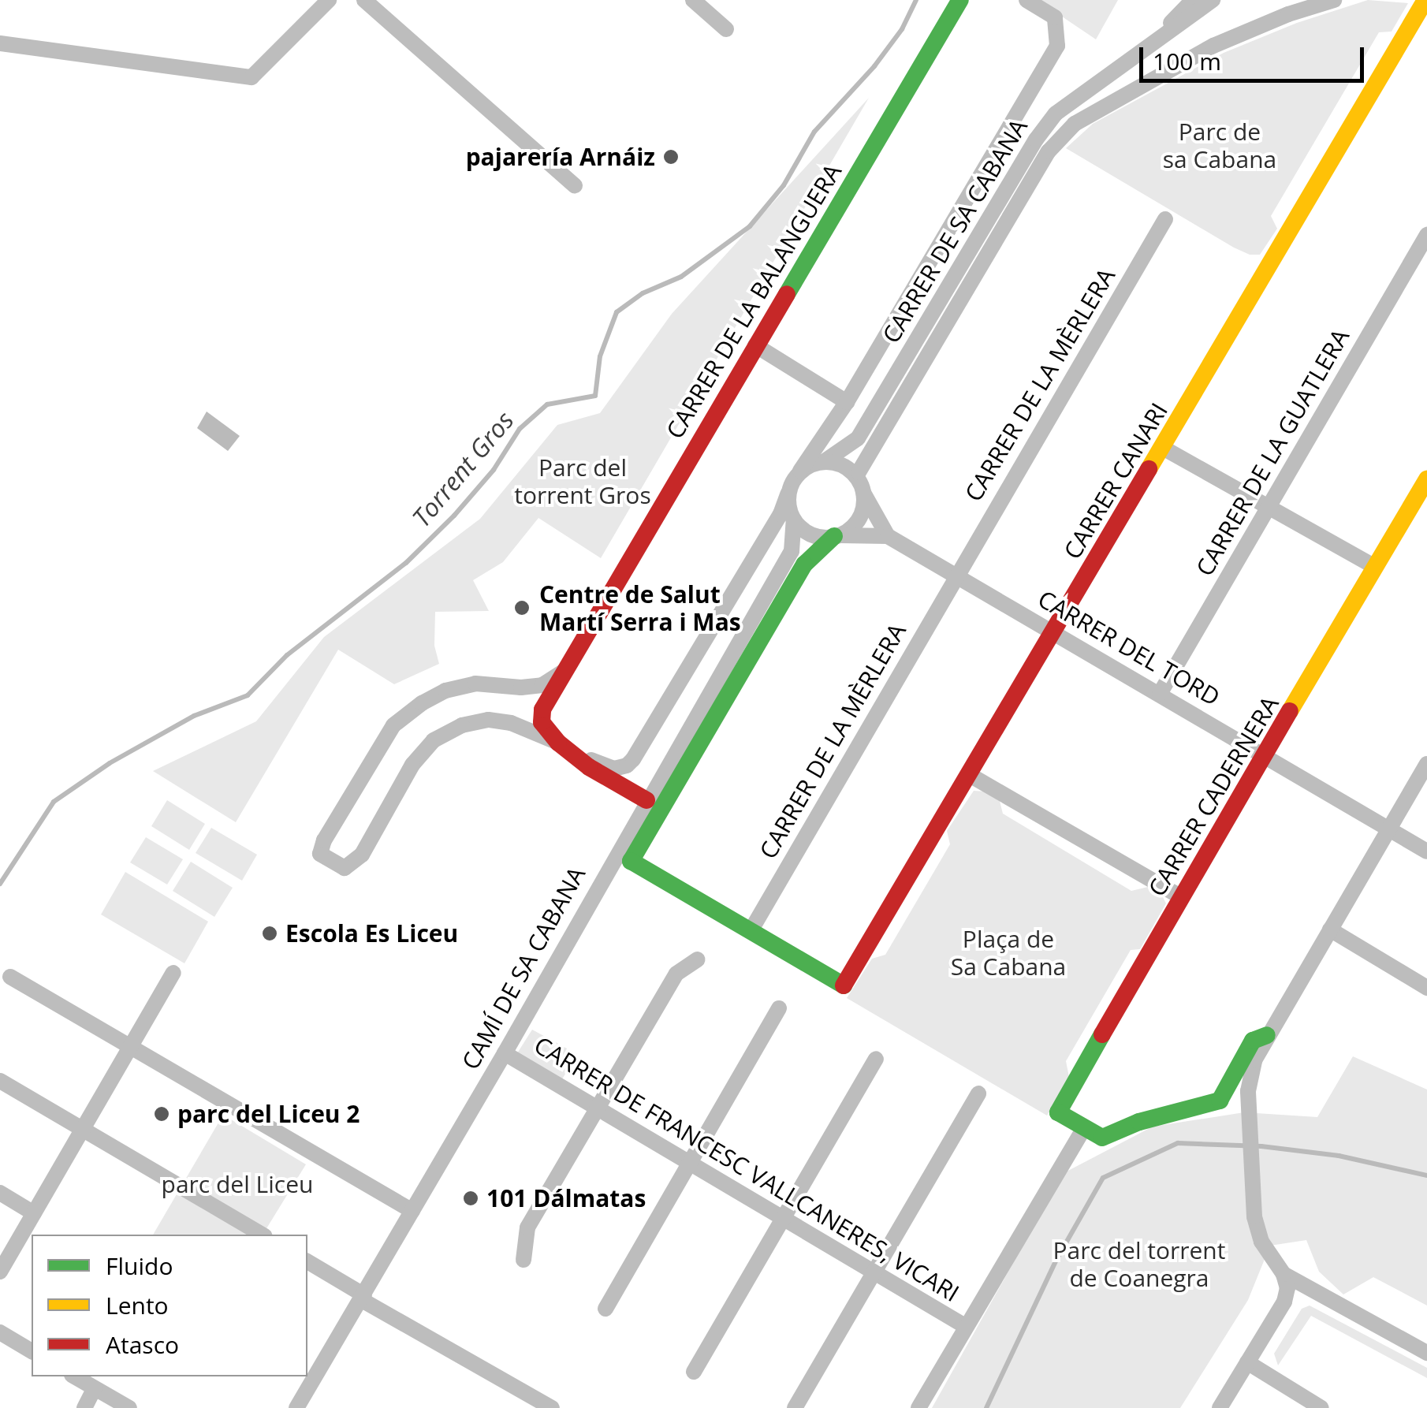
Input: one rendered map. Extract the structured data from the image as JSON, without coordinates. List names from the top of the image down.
{
  "streets": {
    "street": [
      "CARRER DE SA CABANA",
      "CARRER DE LA BALANGUERA",
      "CARRER DE LA MÈRLERA",
      "CARRER DE LA GUATLERA",
      "CARRER CANARI",
      "CARRER DEL TORD",
      "CARRER CADERNERA",
      "CAMÍ DE SA CABANA",
      "CARRER DE FRANCESC VALLCANERES, VICARI"
    ]
  },
  "crossings": [
    ["CARRER DE SA CABANA", "CARRER DEL TORD"],
    ["CARRER DE LA MÈRLERA", "CARRER CANARI"],
    ["CARRER DE LA MÈRLERA", "CARRER DEL TORD"],
    ["CARRER DE LA GUATLERA", "CARRER DEL TORD"],
    ["CARRER CANARI", "CARRER DEL TORD"],
    ["CARRER DEL TORD", "CARRER CADERNERA"],
    ["CAMÍ DE SA CABANA", "CARRER DE FRANCESC VALLCANERES, VICARI"]
  ],
  "water": ["Torrent Gros"],
  "parks": [
    "Parc de sa Cabana",
    "Parc del torrent Gros",
    "Plaça de Sa Cabana",
    "parc del Liceu",
    "Parc del torrent de Coanegra"
  ],
  "places": [
    "pajarería Arnáiz",
    "Centre de Salut Martí Serra i Mas",
    "Escola Es Liceu",
    "parc del Liceu 2",
    "101 Dálmatas"
  ],
  "legend": ["Fluido", "Lento", "Atasco"],
  "scale_bar": "100 m"
}
